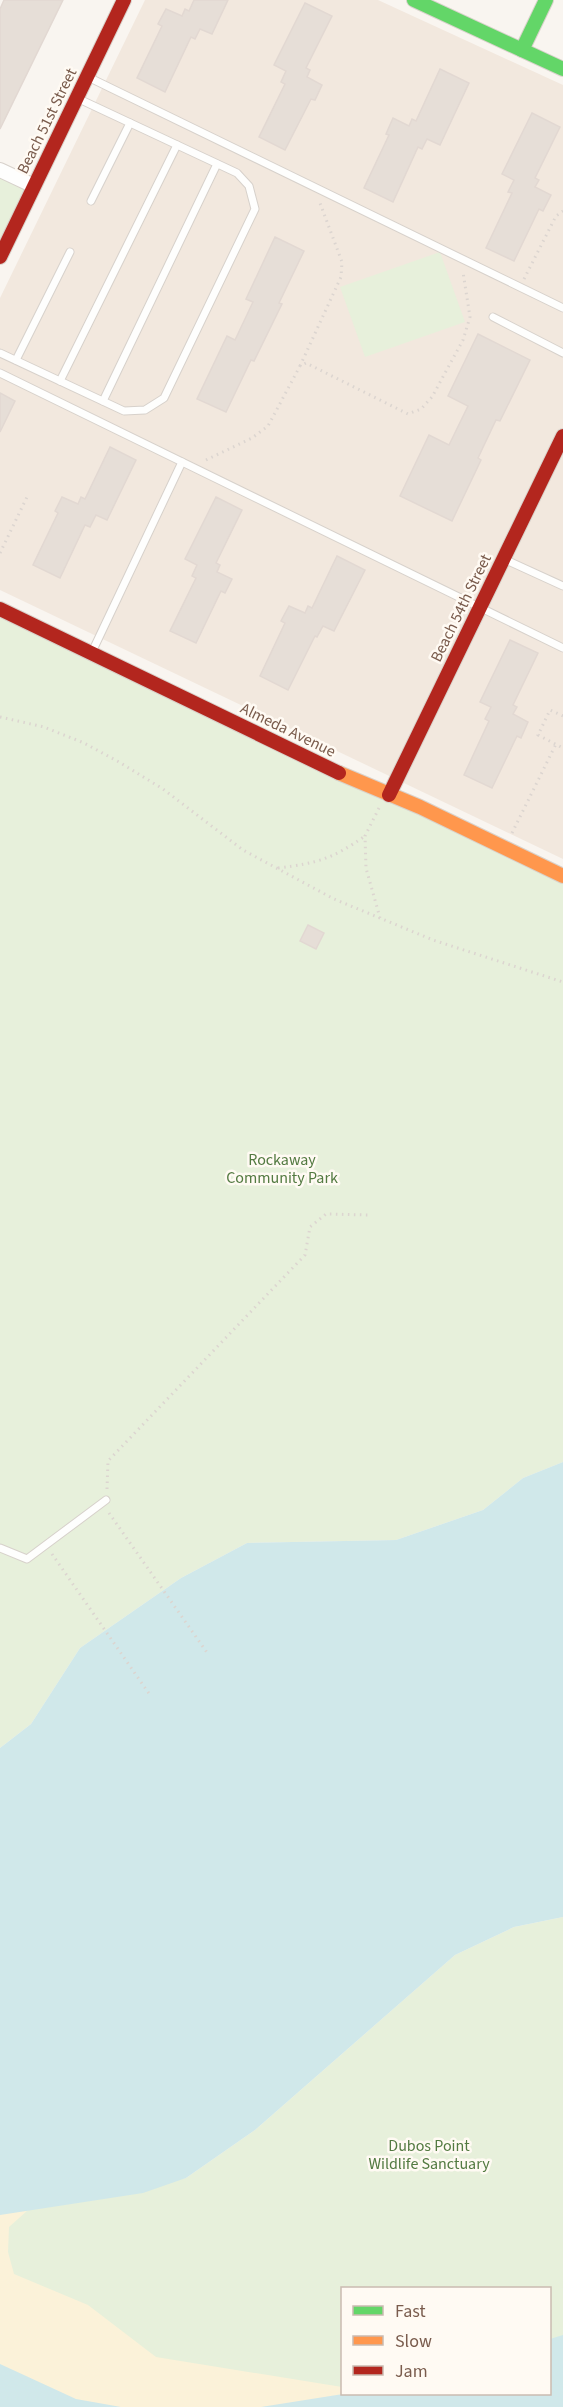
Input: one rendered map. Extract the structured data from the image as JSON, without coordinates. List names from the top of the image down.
{
  "streets": {
    "street": ["Beach 51st Street", "Beach 54th Street", "Almeda Avenue"]
  },
  "crossings": [
    ["Beach 54th Street", "Almeda Avenue"]
  ],
  "parks": ["Rockaway Community Park", "Dubos Point Wildlife Sanctuary"],
  "legend": ["Fast", "Slow", "Jam"]
}
